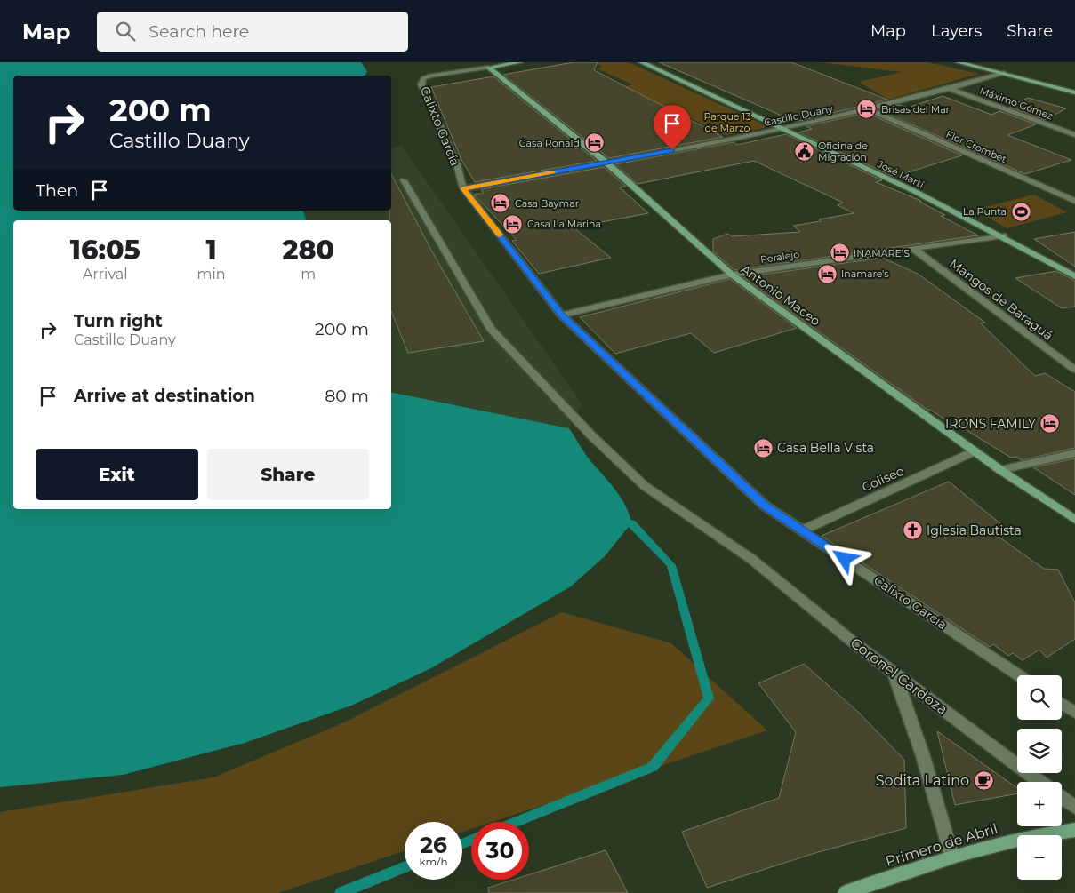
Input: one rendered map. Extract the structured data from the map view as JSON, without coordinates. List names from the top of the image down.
{
  "streets": {
    "main road": ["José Martí", "Antonio Maceo", "Primero de Abril"],
    "street": [
      "Máximo Gómez",
      "Castillo Duany",
      "Calixto García",
      "Flor Crombet",
      "Peralejo",
      "Mangos de Baraguá",
      "Coliseo",
      "Coronel Cardoza"
    ]
  },
  "crossings": [
    ["Máximo Gómez", "Castillo Duany"],
    ["Castillo Duany", "Calixto García"],
    ["Castillo Duany", "Flor Crombet"],
    ["Castillo Duany", "José Martí"],
    ["Castillo Duany", "Antonio Maceo"],
    ["Calixto García", "Peralejo"],
    ["Calixto García", "Antonio Maceo"],
    ["Calixto García", "Coliseo"],
    ["José Martí", "Peralejo"],
    ["Peralejo", "Antonio Maceo"],
    ["Peralejo", "Mangos de Baraguá"],
    ["Antonio Maceo", "Coliseo"]
  ],
  "parks": ["Parque 13 de Marzo"],
  "places": {
    "hotel": [
      "Brisas del Mar",
      "Casa Ronald",
      "Casa Baymar",
      "Casa La Marina",
      "INAMARE’S",
      "Inamare's",
      "IRONS FAMILY",
      "Casa Bella Vista"
    ],
    "public building": ["Oficina de Migración"],
    "sports": ["La Punta"],
    "church": ["Iglesia Bautista"],
    "cafe": ["Sodita Latino"]
  },
  "page": {
    "header": "Map",
    "search": "Search here",
    "nav": ["Map", "Layers", "Share"],
    "turn": ["200 m", "Castillo Duany"],
    "then": "Then",
    "eta": [
      "16:05",
      "Arrival",
      "1",
      "min",
      "280",
      "m"
    ],
    "list": [
      {
        "name": "Turn right",
        "note": "Castillo Duany",
        "value": "200 m"
      },
      {
        "name": "Arrive at destination",
        "value": "80 m"
      }
    ],
    "buttons": ["Exit", "Share"],
    "map_buttons": ["+", "−"],
    "speed": "26 km/h",
    "limit": "30"
  }
}
